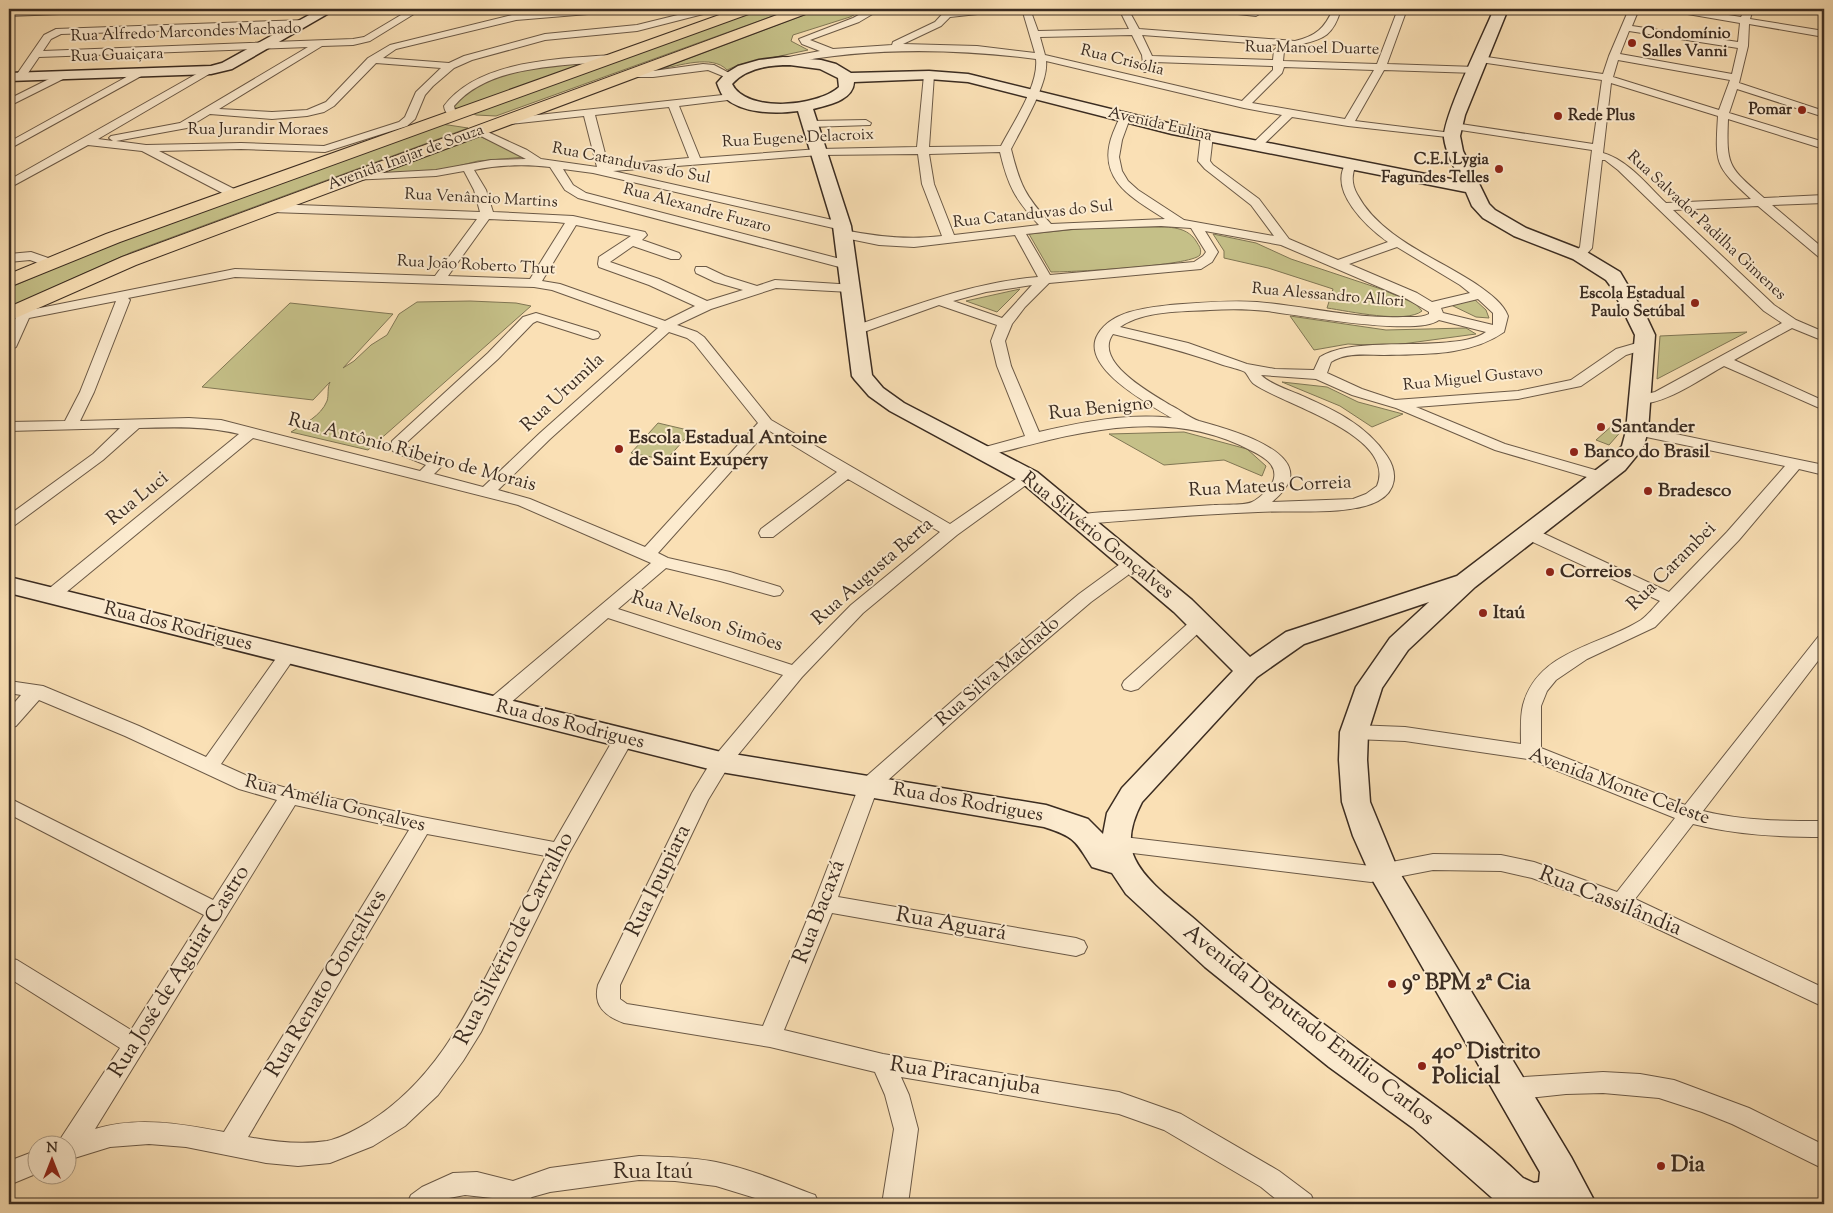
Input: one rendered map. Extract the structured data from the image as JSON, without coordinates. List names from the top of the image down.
{
  "streets": {
    "main road": ["Avenida Inajar de Souza"],
    "street": [
      "Rua Alfredo Marcondes Machado",
      "Rua Manoel Duarte",
      "Rua Guaiçara",
      "Rua Crisólia",
      "Avenida Eulina",
      "Rua Jurandir Moraes",
      "Rua Eugene Delacroix",
      "Rua Catanduvas do Sul",
      "Rua Venâncio Martins",
      "Rua Alexandre Fuzaro",
      "Rua Salvador Padilha Gimenes",
      "Rua João Roberto Thut",
      "Rua Alessandro Allori",
      "Rua Miguel Gustavo",
      "Rua Urumila",
      "Rua Benigno",
      "Rua Antônio Ribeiro de Morais",
      "Rua Mateus Correia",
      "Rua Luci",
      "Rua Silvério Gonçalves",
      "Rua Carambei",
      "Rua Augusta Berta",
      "Rua Nelson Simões",
      "Rua dos Rodrigues",
      "Rua Silva Machado",
      "Avenida Monte Celeste",
      "Rua Amélia Gonçalves",
      "Rua Ipupiara",
      "Rua Cassilândia",
      "Rua Bacaxá",
      "Rua Aguará",
      "Rua Silvério de Carvalho",
      "Rua José de Aguiar Castro",
      "Rua Renato Gonçalves",
      "Avenida Deputado Emílio Carlos",
      "Rua Piracanjuba",
      "Rua Itaú"
    ]
  },
  "crossings": [
    ["Rua Alfredo Marcondes Machado", "Rua Guaiçara"],
    ["Rua Crisólia", "Rua Salvador Padilha Gimenes"],
    ["Rua Eugene Delacroix", "Rua Catanduvas do Sul"],
    ["Rua Eugene Delacroix", "Rua Silvério Gonçalves"],
    ["Avenida Inajar de Souza", "Rua Catanduvas do Sul"],
    ["Avenida Inajar de Souza", "Rua Venâncio Martins"],
    ["Avenida Inajar de Souza", "Rua João Roberto Thut"],
    ["Rua Catanduvas do Sul", "Rua Alexandre Fuzaro"],
    ["Rua Catanduvas do Sul", "Rua Alessandro Allori"],
    ["Rua Catanduvas do Sul", "Rua Silvério Gonçalves"],
    ["Rua Alexandre Fuzaro", "Rua Silvério Gonçalves"],
    ["Rua João Roberto Thut", "Rua Urumila"],
    ["Rua João Roberto Thut", "Rua Augusta Berta"],
    ["Rua Urumila", "Rua Antônio Ribeiro de Morais"],
    ["Rua Urumila", "Rua Silvério Gonçalves"],
    ["Rua Benigno", "Rua Mateus Correia"],
    ["Rua Benigno", "Rua Silvério Gonçalves"],
    ["Rua Antônio Ribeiro de Morais", "Rua Luci"],
    ["Rua Mateus Correia", "Rua Silvério Gonçalves"],
    ["Rua Luci", "Rua dos Rodrigues"],
    ["Rua Silvério Gonçalves", "Rua Augusta Berta"],
    ["Rua Silvério Gonçalves", "Rua Silva Machado"],
    ["Rua Carambei", "Avenida Monte Celeste"],
    ["Rua Augusta Berta", "Rua Nelson Simões"],
    ["Rua Augusta Berta", "Rua dos Rodrigues"],
    ["Rua Augusta Berta", "Rua Ipupiara"],
    ["Rua dos Rodrigues", "Rua Silva Machado"],
    ["Rua dos Rodrigues", "Rua Ipupiara"],
    ["Rua dos Rodrigues", "Rua Cassilândia"],
    ["Rua dos Rodrigues", "Rua Bacaxá"],
    ["Rua dos Rodrigues", "Rua Silvério de Carvalho"],
    ["Rua dos Rodrigues", "Avenida Deputado Emílio Carlos"],
    ["Rua Silva Machado", "Rua Bacaxá"],
    ["Rua Amélia Gonçalves", "Rua Silvério de Carvalho"],
    ["Rua Amélia Gonçalves", "Rua José de Aguiar Castro"],
    ["Rua Amélia Gonçalves", "Rua Renato Gonçalves"],
    ["Rua Ipupiara", "Rua Piracanjuba"],
    ["Rua Cassilândia", "Avenida Deputado Emílio Carlos"],
    ["Rua Bacaxá", "Rua Aguará"],
    ["Rua Bacaxá", "Rua Piracanjuba"],
    ["Rua Silvério de Carvalho", "Rua Renato Gonçalves"]
  ],
  "places": [
    "Condomínio Salles Vanni",
    "Pomar",
    "Rede Plus",
    "C.E.I Lygia Fagundes Telles",
    "Escola Estadual Paulo Setúbal",
    "Santander",
    "Escola Estadual Antoine de Saint Exupery",
    "Banco do Brasil",
    "Bradesco",
    "Correios",
    "Itaú",
    "9º BPM 2ª Cia",
    "40º Distrito Policial",
    "Dia"
  ],
  "north": "top"
}
